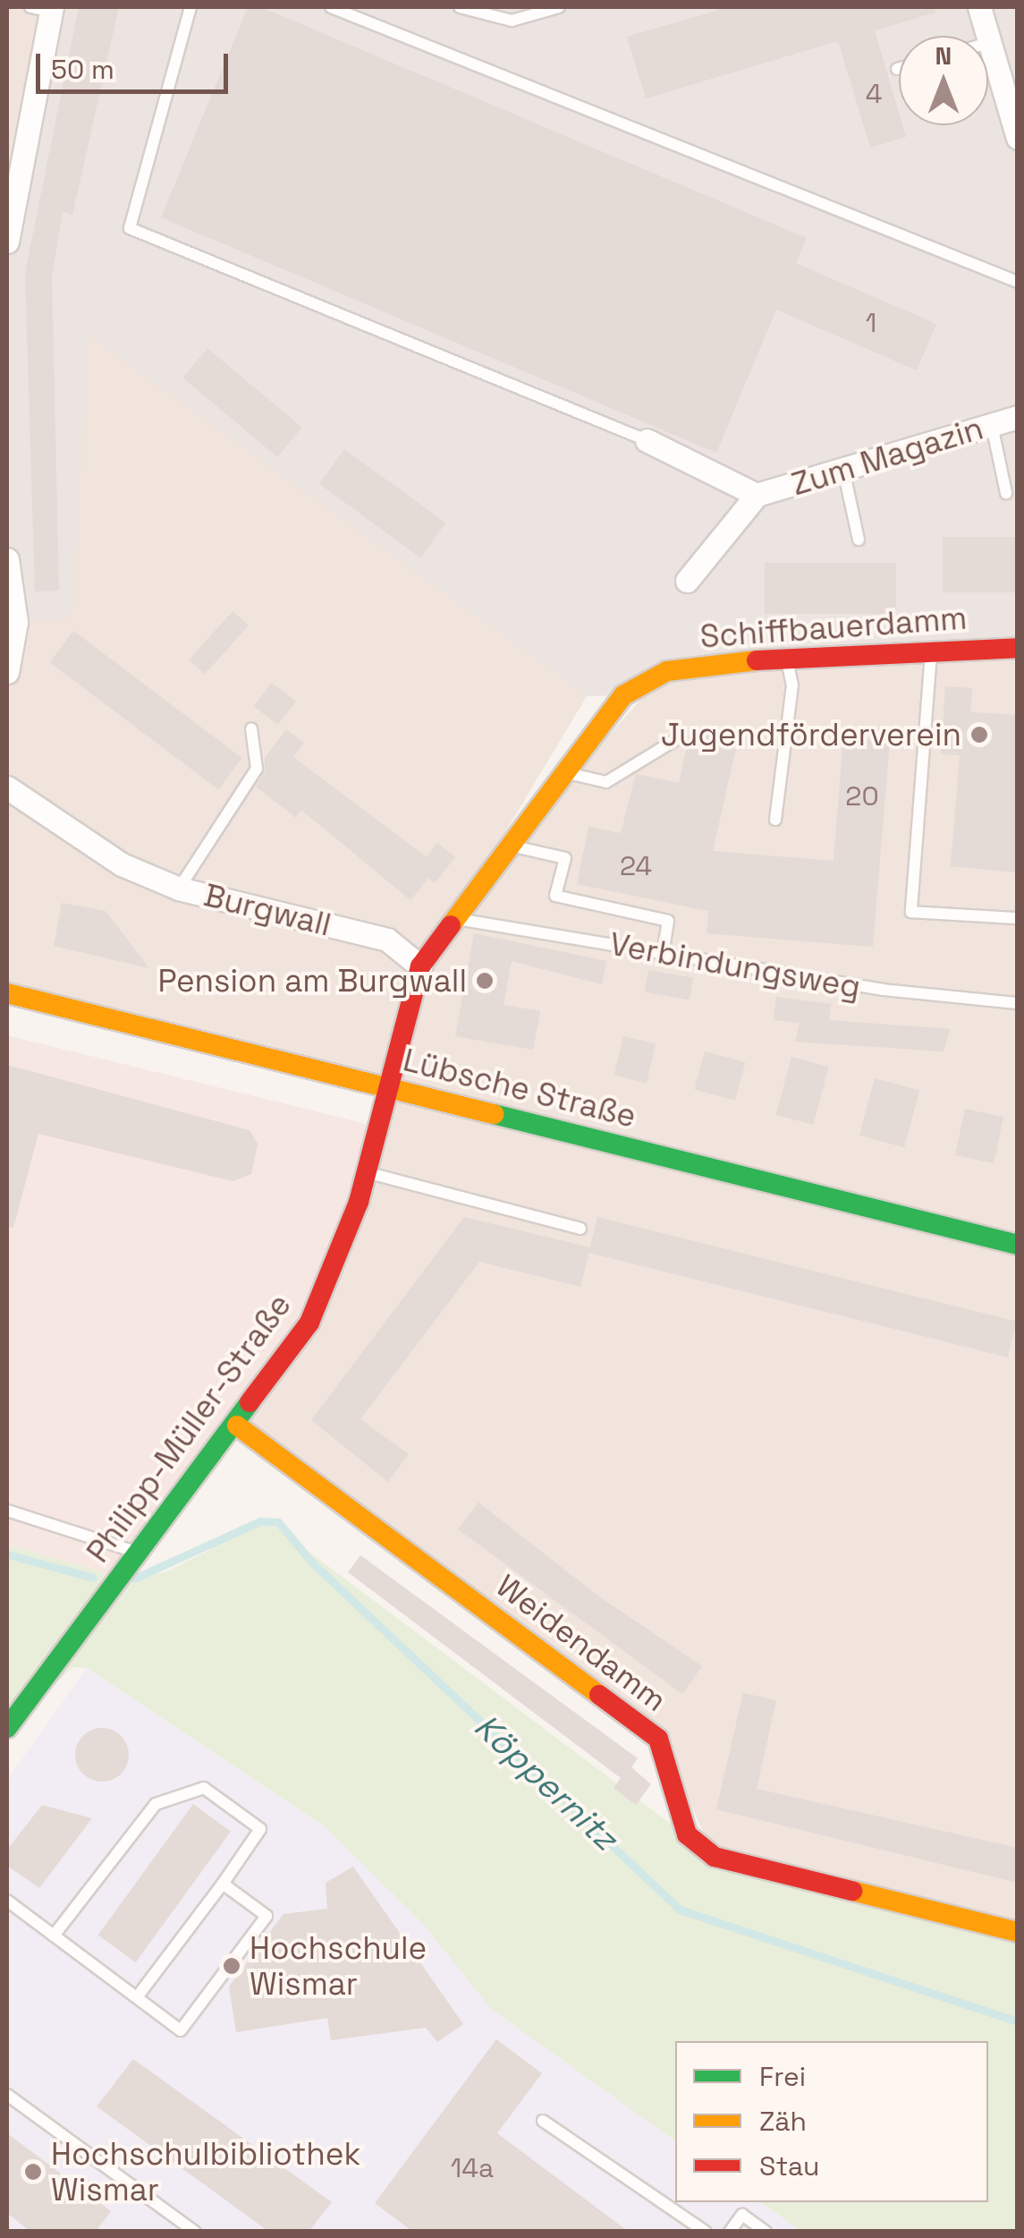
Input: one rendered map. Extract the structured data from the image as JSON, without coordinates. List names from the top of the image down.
{
  "streets": {
    "street": [
      "Zum Magazin",
      "Schiffbauerdamm",
      "Burgwall",
      "Lübsche Straße",
      "Philipp-Müller-Straße",
      "Weidendamm"
    ],
    "lane": ["Verbindungsweg"]
  },
  "crossings": [
    ["Schiffbauerdamm", "Burgwall"],
    ["Schiffbauerdamm", "Verbindungsweg"],
    ["Lübsche Straße", "Philipp-Müller-Straße"],
    ["Philipp-Müller-Straße", "Weidendamm"]
  ],
  "water": ["Köppernitz"],
  "places": [
    "Jugendförderverein",
    "Pension am Burgwall",
    "Hochschule Wismar",
    "Hochschulbibliothek Wismar"
  ],
  "house_numbers": [
    "4",
    "1",
    "20",
    "24",
    "14a"
  ],
  "legend": ["Frei", "Zäh", "Stau"],
  "scale_bar": "50 m",
  "north": "top"
}
